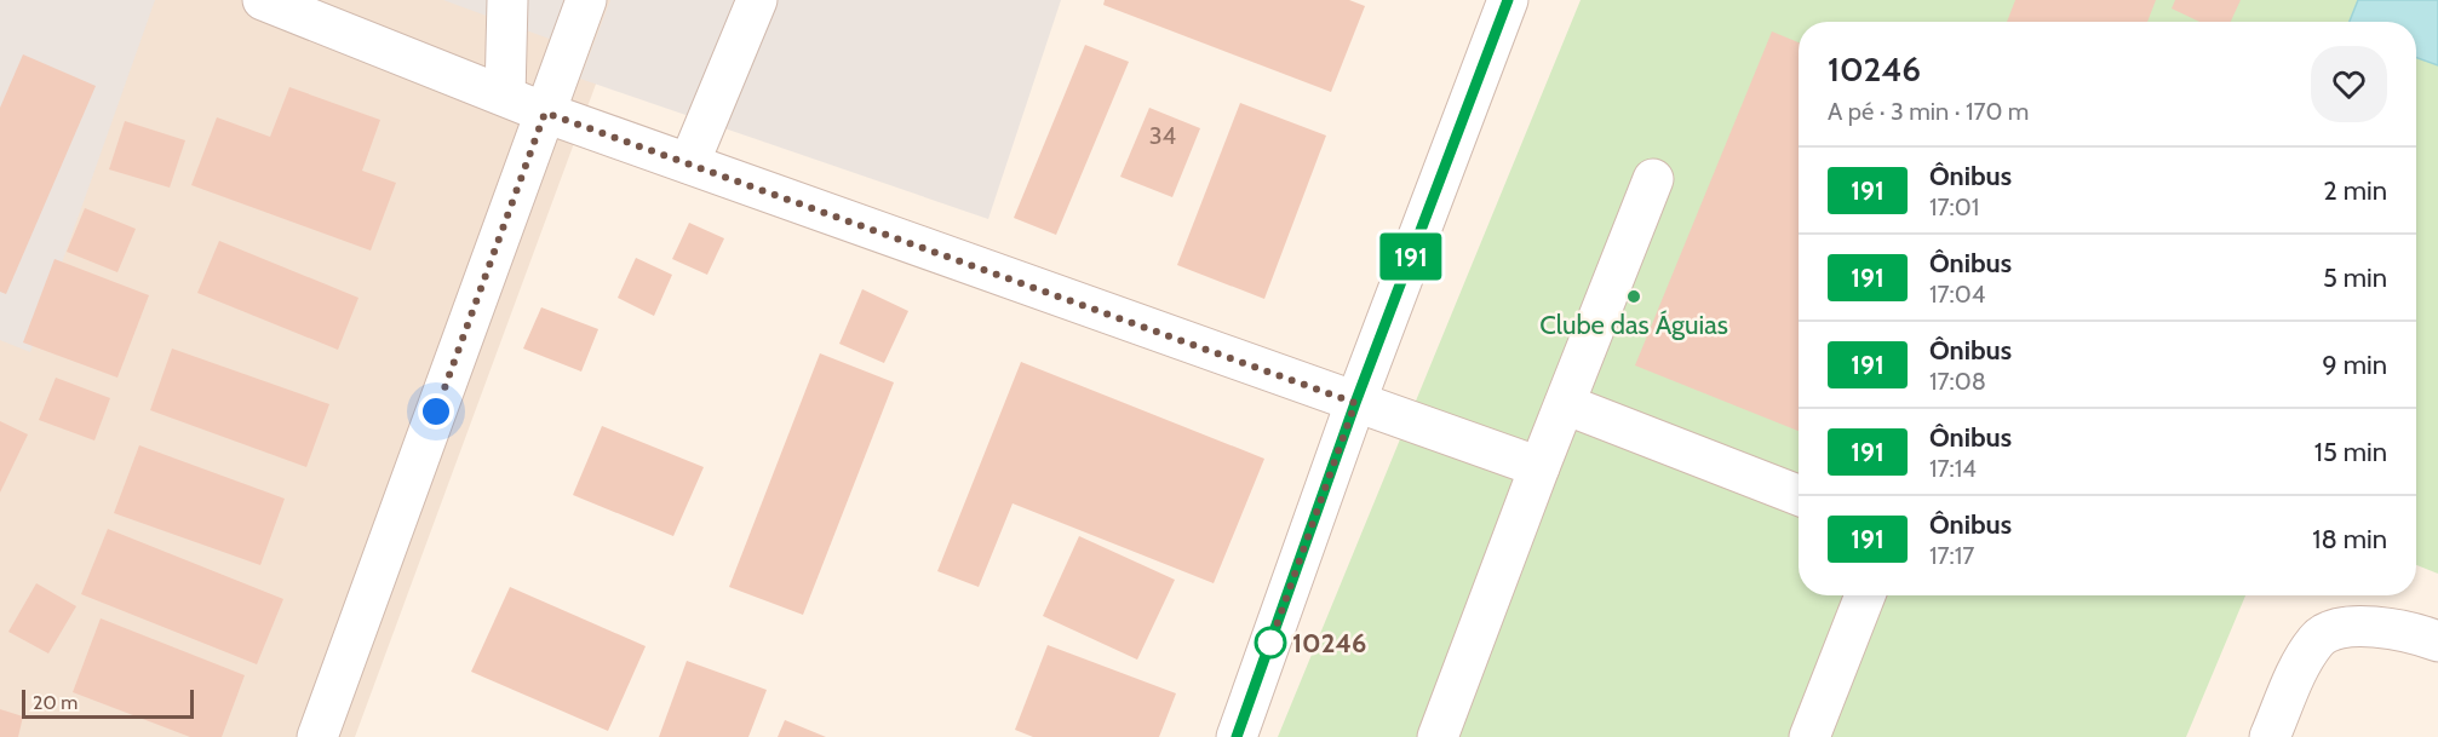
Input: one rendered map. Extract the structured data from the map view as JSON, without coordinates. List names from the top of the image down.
{
  "places": ["Clube das Águias", "10246"],
  "lines": ["bus line 191"],
  "house_numbers": ["34"],
  "scale_bar": "20 m",
  "page": {
    "on_map": "191",
    "heading": ["10246", "A pé · 3 min · 170 m"],
    "list": [
      {
        "mark": "191",
        "name": "Ônibus",
        "note": "17:01",
        "value": "2 min"
      },
      {
        "mark": "191",
        "name": "Ônibus",
        "note": "17:04",
        "value": "5 min"
      },
      {
        "mark": "191",
        "name": "Ônibus",
        "note": "17:08",
        "value": "9 min"
      },
      {
        "mark": "191",
        "name": "Ônibus",
        "note": "17:14",
        "value": "15 min"
      },
      {
        "mark": "191",
        "name": "Ônibus",
        "note": "17:17",
        "value": "18 min"
      }
    ],
    "scale": "20 m"
  }
}
